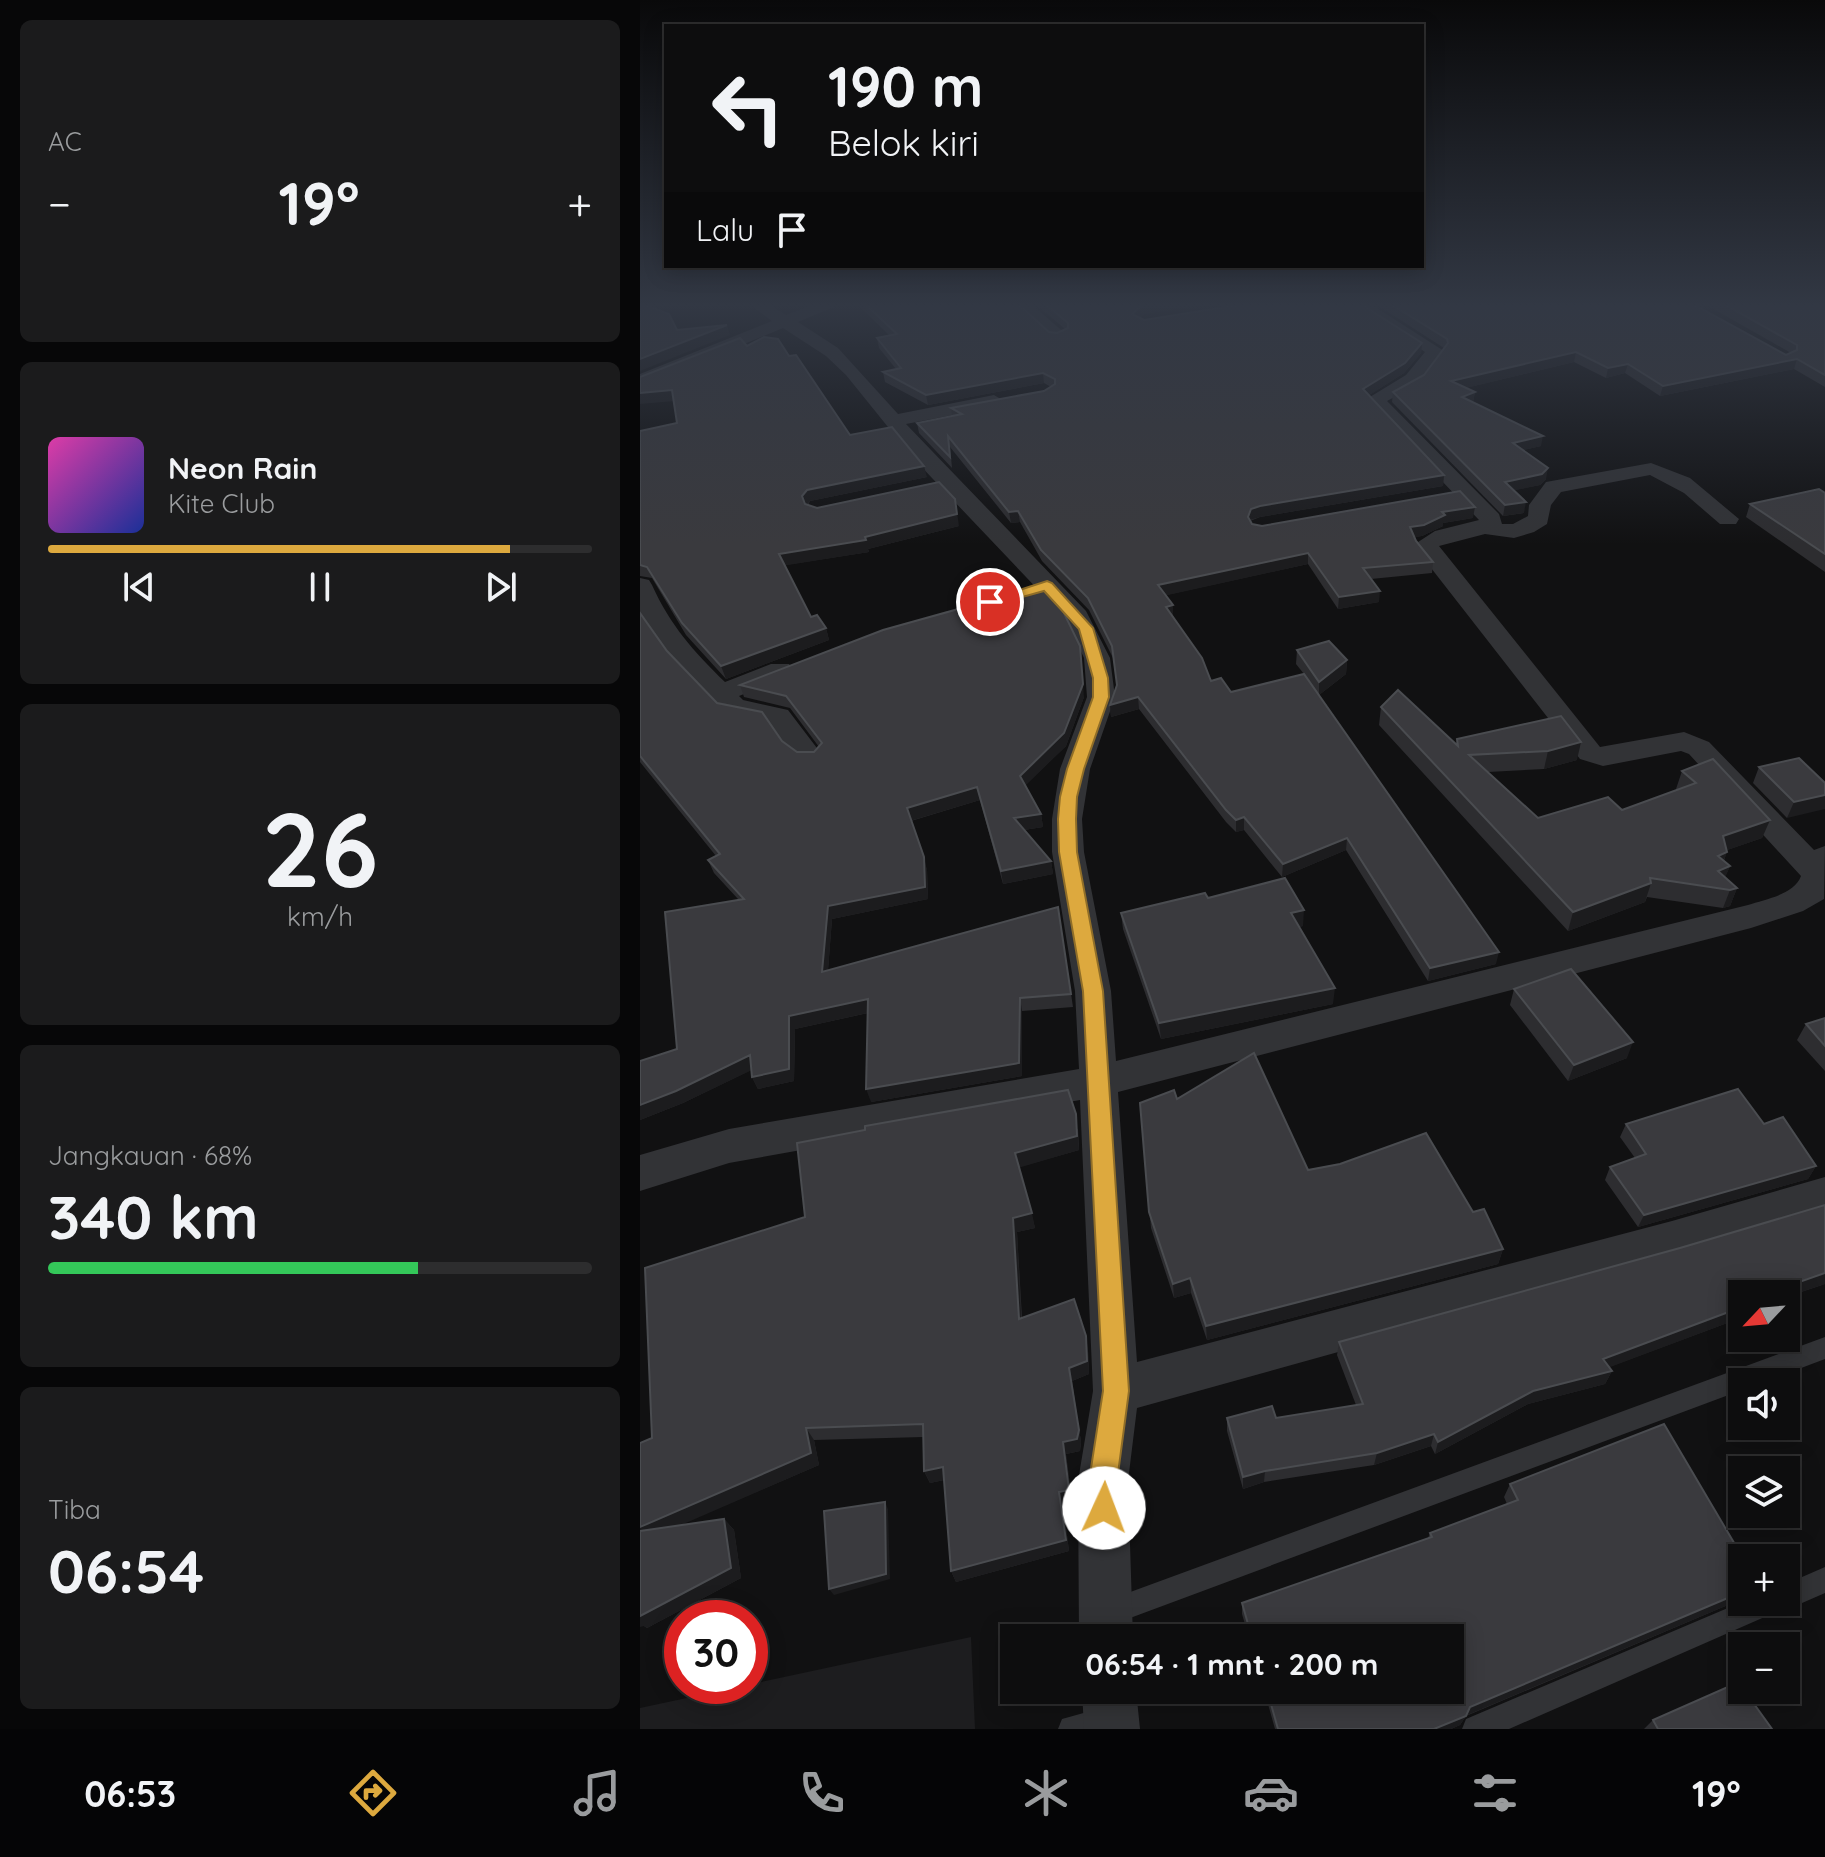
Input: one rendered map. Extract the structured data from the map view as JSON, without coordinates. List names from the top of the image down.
{
  "north": "bottom left",
  "page": {
    "tile": [
      "AC",
      ["26", "km/h"],
      ["Jangkauan · 68%", "340 km"],
      ["Tiba", "06:54"]
    ],
    "turn": ["190 m", "Belok kiri"],
    "heat": ["−", "19°", "+"],
    "then": "Lalu",
    "song": ["Neon Rain", "Kite Club"],
    "map_buttons": ["+", "−"],
    "limit": "30",
    "trip": "06:54 · 1 mnt · 200 m",
    "tabs": ["06:53", "19°"]
  }
}
